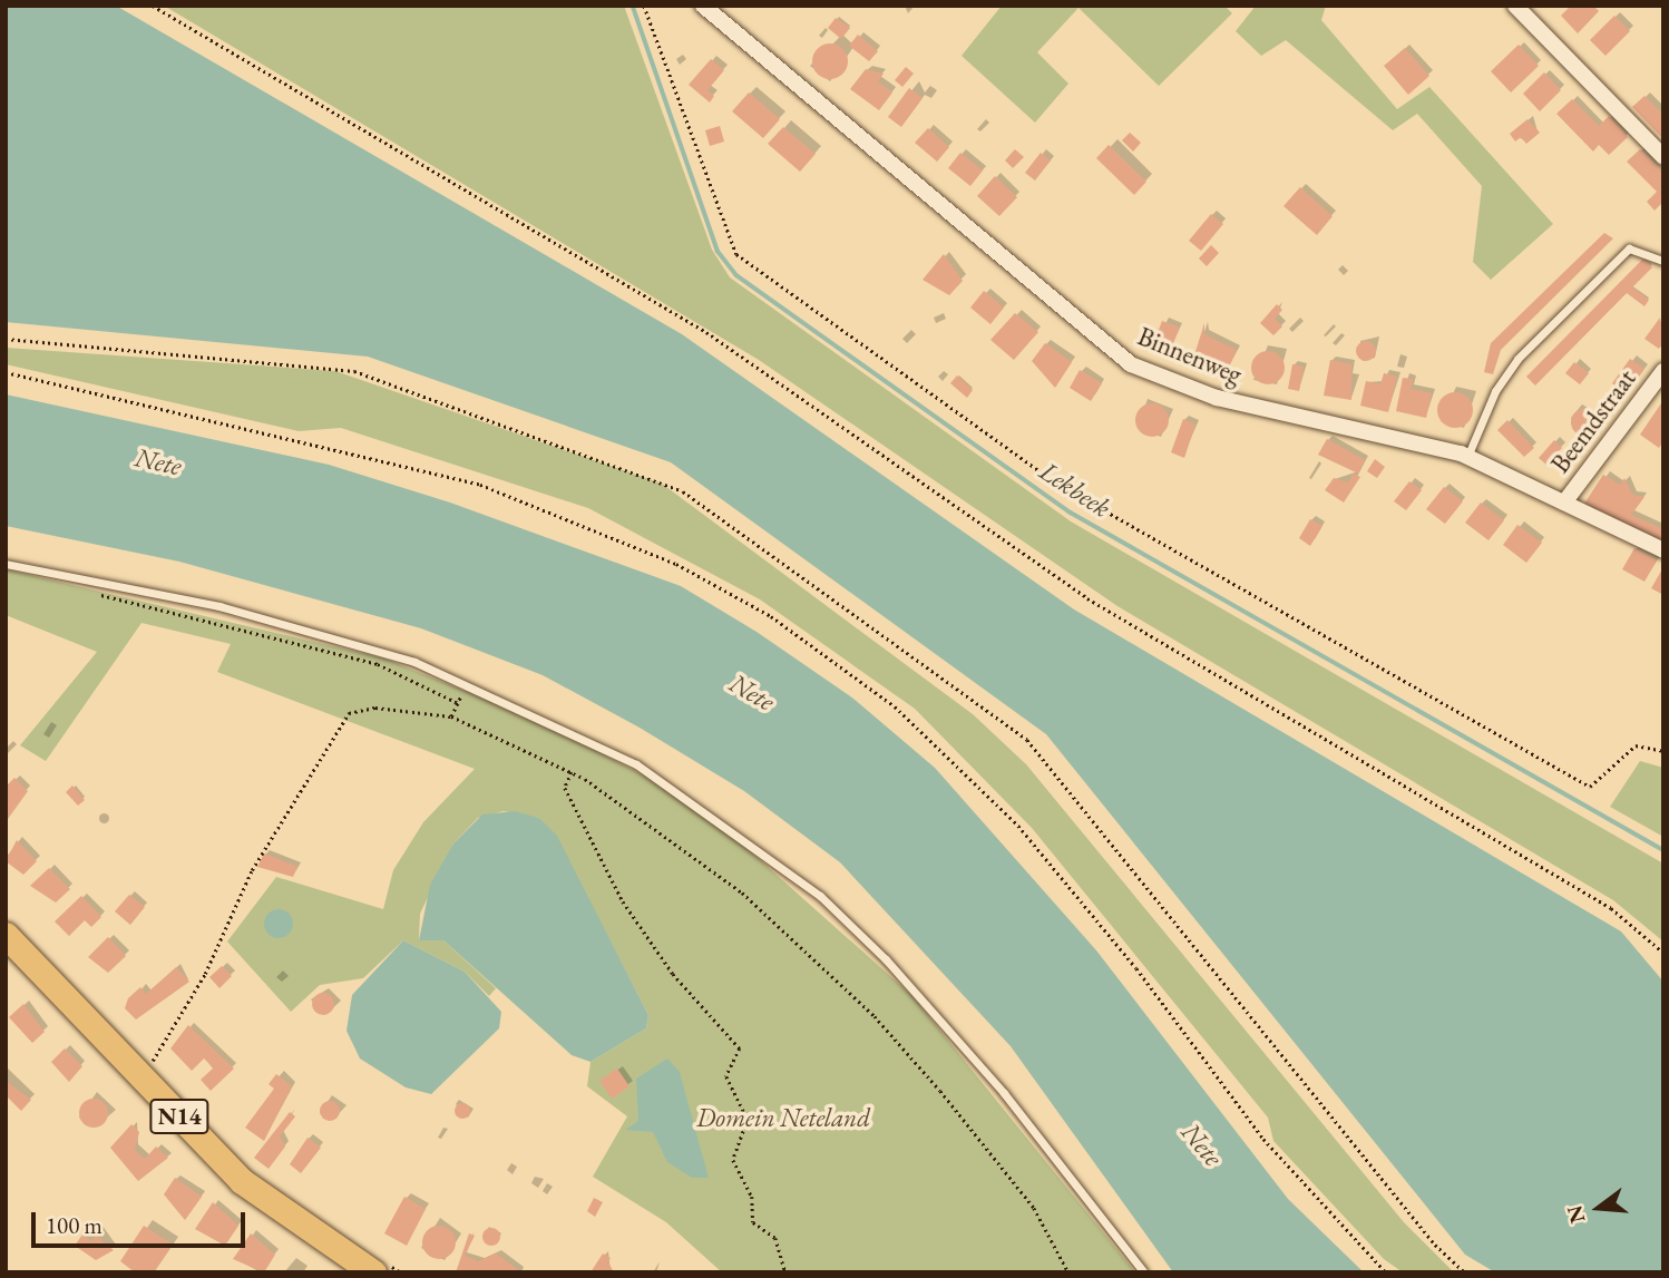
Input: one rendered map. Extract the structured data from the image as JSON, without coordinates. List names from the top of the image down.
{
  "streets": {
    "main road": ["N14"],
    "street": ["Binnenweg", "Beemdstraat"]
  },
  "crossings": [
    ["Binnenweg", "Beemdstraat"]
  ],
  "water": ["Nete", "Lekbeek"],
  "parks": ["Domein Neteland"],
  "scale_bar": "100 m",
  "north": "left"
}
